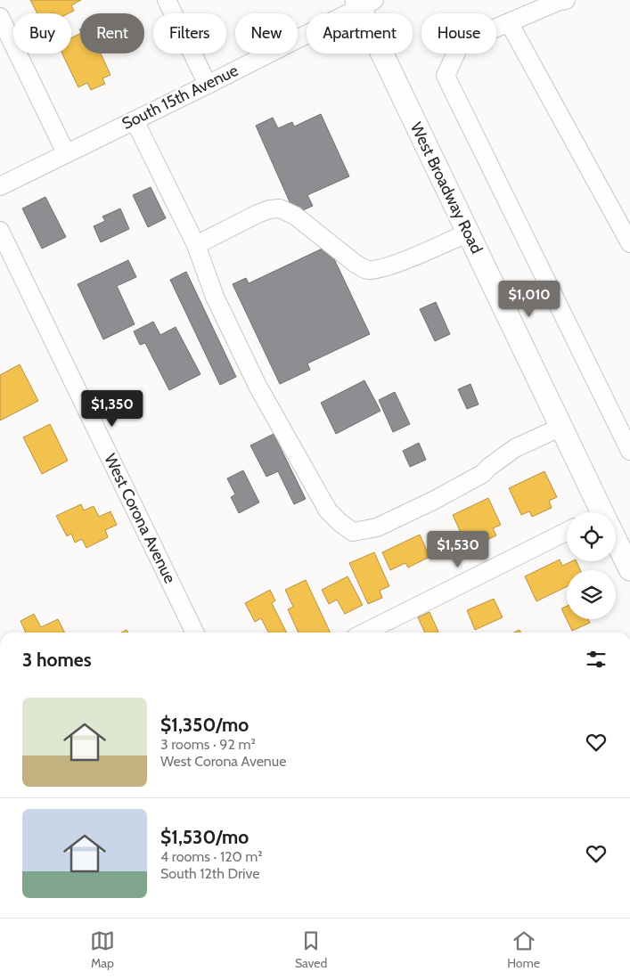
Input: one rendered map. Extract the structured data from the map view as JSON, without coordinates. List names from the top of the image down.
{
  "streets": {
    "main road": ["West Broadway Road"],
    "street": ["South 15th Avenue", "West Corona Avenue"]
  },
  "crossings": [
    ["South 15th Avenue", "West Broadway Road"]
  ],
  "page": {
    "chip": [
      "Buy",
      "Rent",
      "Filters",
      "New",
      "Apartment",
      "House"
    ],
    "price": ["$1,010", "$1,350", "$1,530"],
    "heading": "3 homes",
    "list": [
      {
        "name": "$1,350/mo",
        "note": "3 rooms · 92 m² · West Corona Avenue"
      },
      {
        "name": "$1,530/mo",
        "note": "4 rooms · 120 m² · South 12th Drive"
      }
    ],
    "tabs": ["Map", "Saved", "Home"]
  }
}
